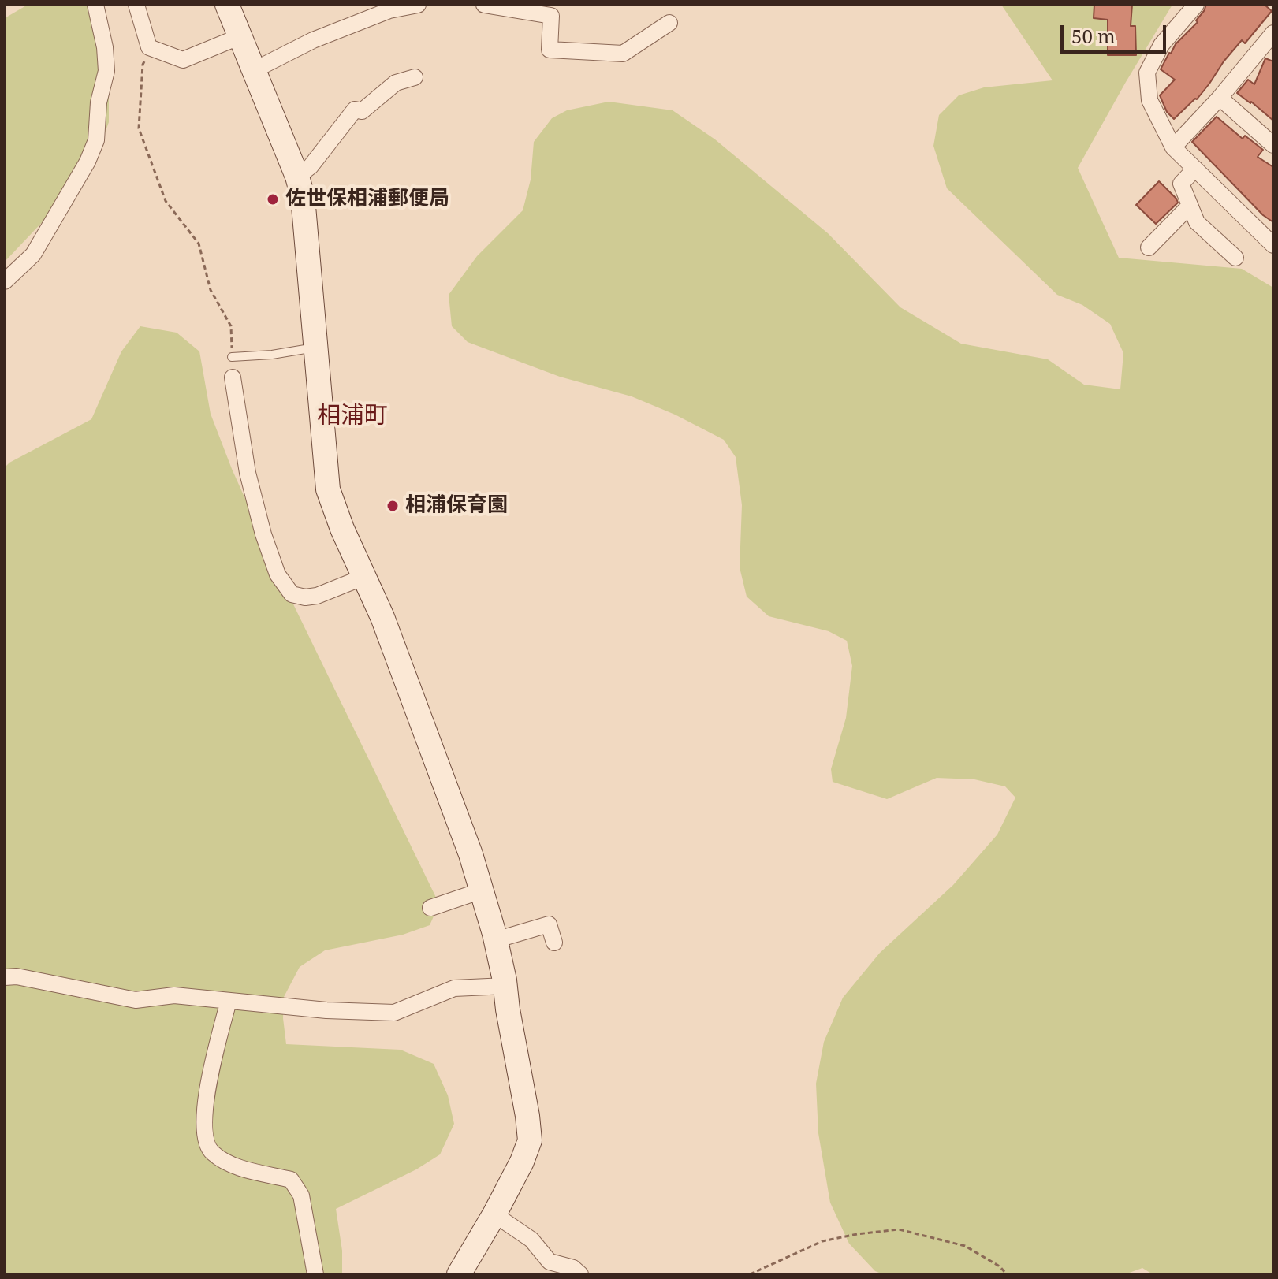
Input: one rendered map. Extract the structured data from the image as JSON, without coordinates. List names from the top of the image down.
{
  "districts": ["相浦町"],
  "places": ["佐世保相浦郵便局", "相浦保育園"],
  "scale_bar": "50 m"
}
